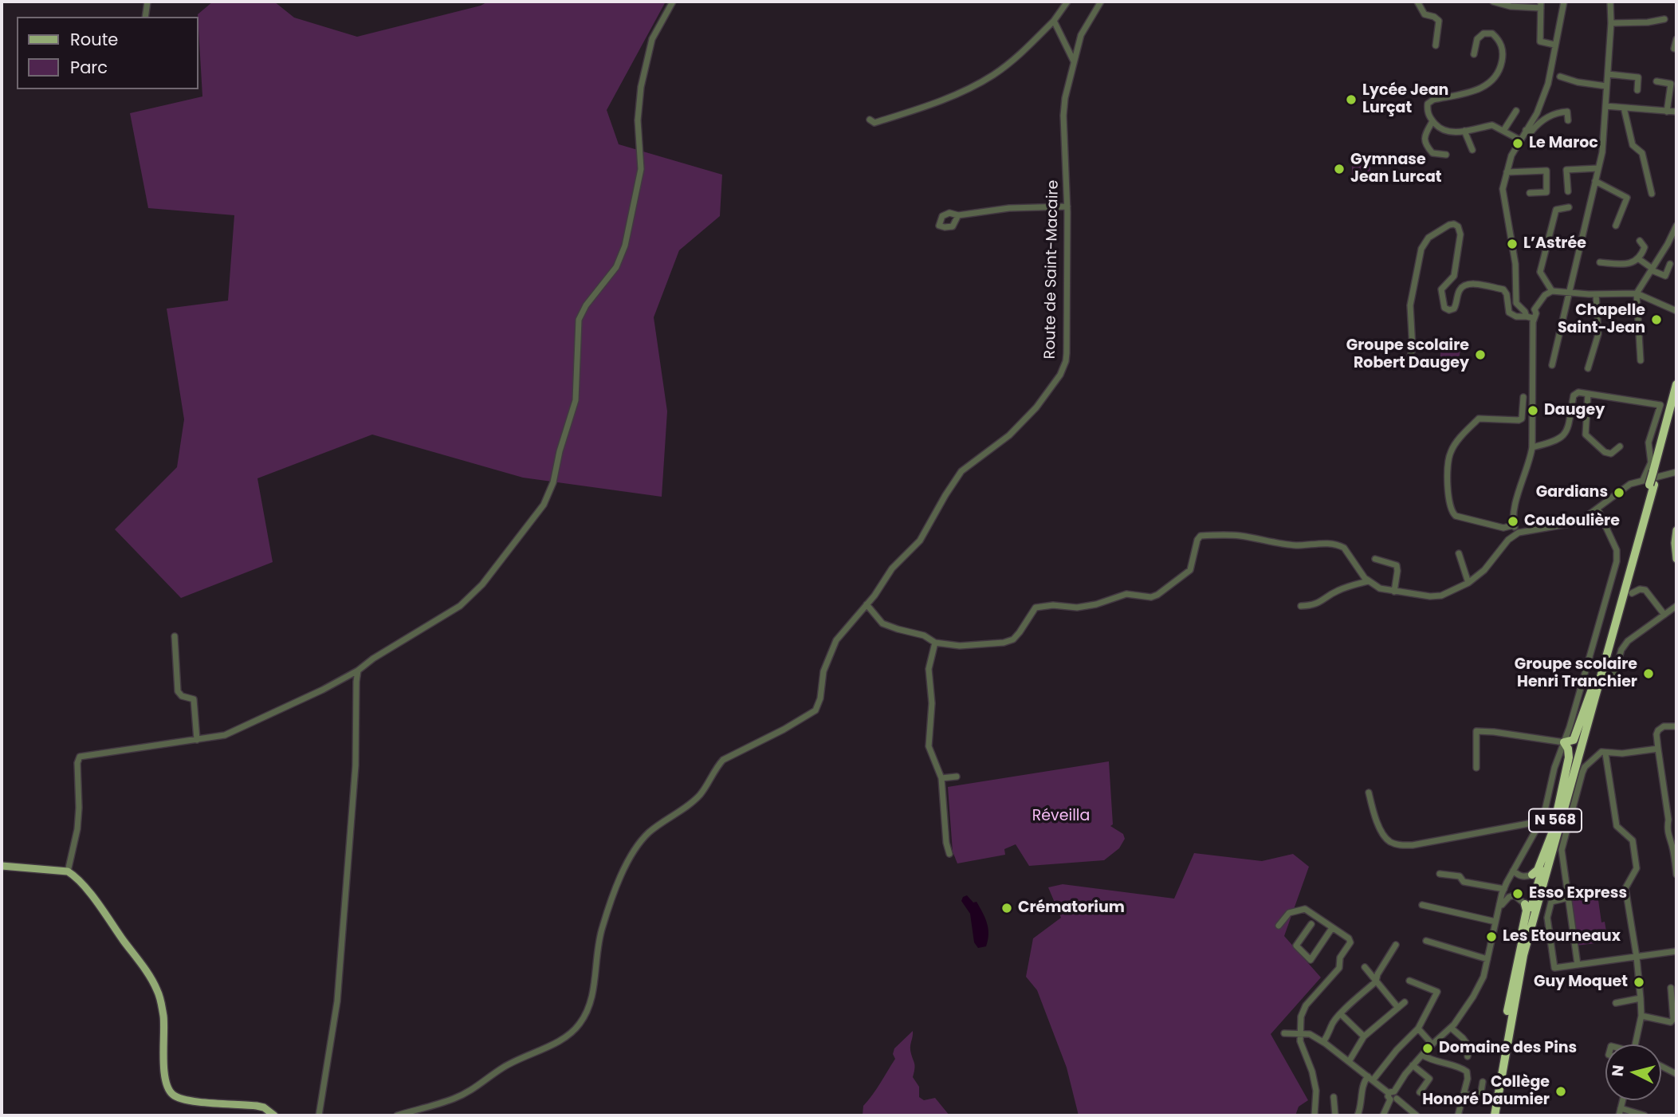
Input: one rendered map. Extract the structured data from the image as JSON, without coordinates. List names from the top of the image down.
{
  "streets": {
    "highway": ["N 568"],
    "street": ["Route de Saint-Macaire"]
  },
  "parks": ["Réveilla"],
  "places": [
    "Lycée Jean Lurçat",
    "Le Maroc",
    "Gymnase Jean Lurcat",
    "L’Astrée",
    "Chapelle Saint-Jean",
    "Groupe scolaire Robert Daugey",
    "Daugey",
    "Gardians",
    "Coudoulière",
    "Groupe scolaire Henri Tranchier",
    "Esso Express",
    "Crématorium",
    "Les Etourneaux",
    "Guy Moquet",
    "Domaine des Pins",
    "Collège Honoré Daumier"
  ],
  "legend": ["Route", "Parc"],
  "north": "left"
}
